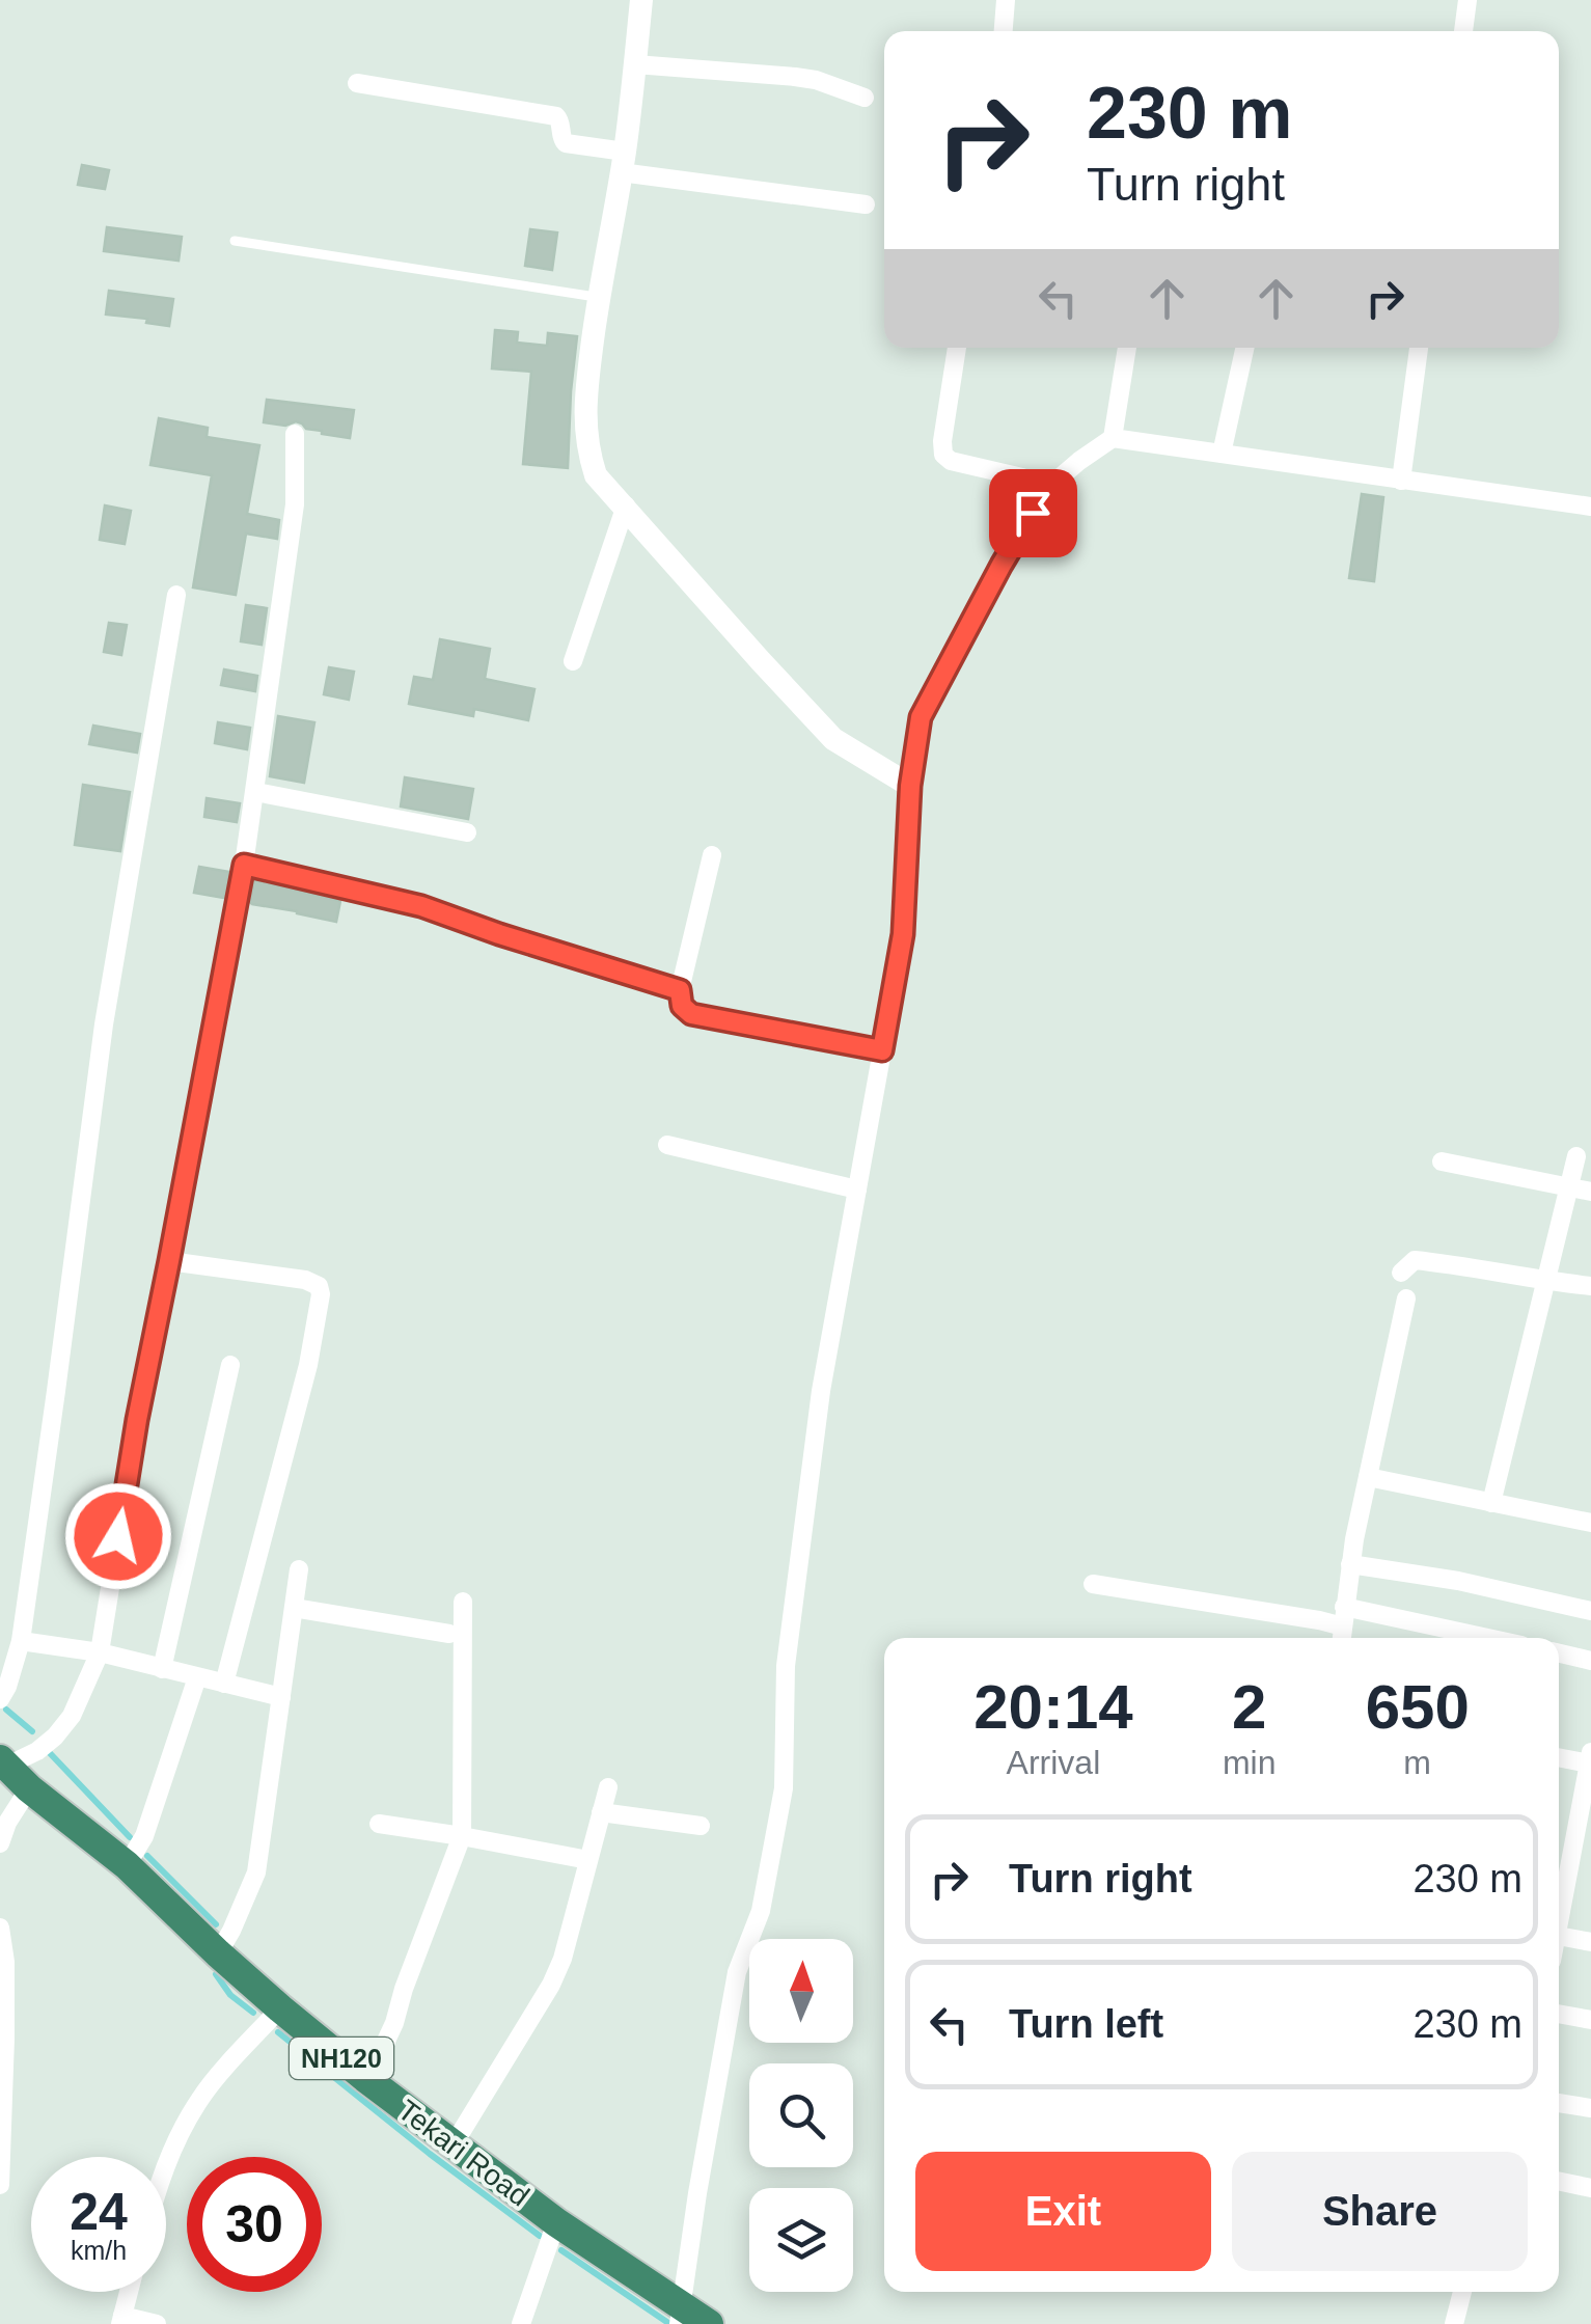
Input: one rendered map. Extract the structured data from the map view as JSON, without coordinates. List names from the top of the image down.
{
  "streets": {
    "highway": ["NH120", "Tekari Road"]
  },
  "north": "top",
  "page": {
    "turn": ["230 m", "Turn right"],
    "eta": [
      "20:14",
      "Arrival",
      "2",
      "min",
      "650",
      "m"
    ],
    "list": [
      {
        "name": "Turn right",
        "value": "230 m"
      },
      {
        "name": "Turn left",
        "value": "230 m"
      }
    ],
    "buttons": ["Exit", "Share"],
    "speed": "24 km/h",
    "limit": "30"
  }
}
